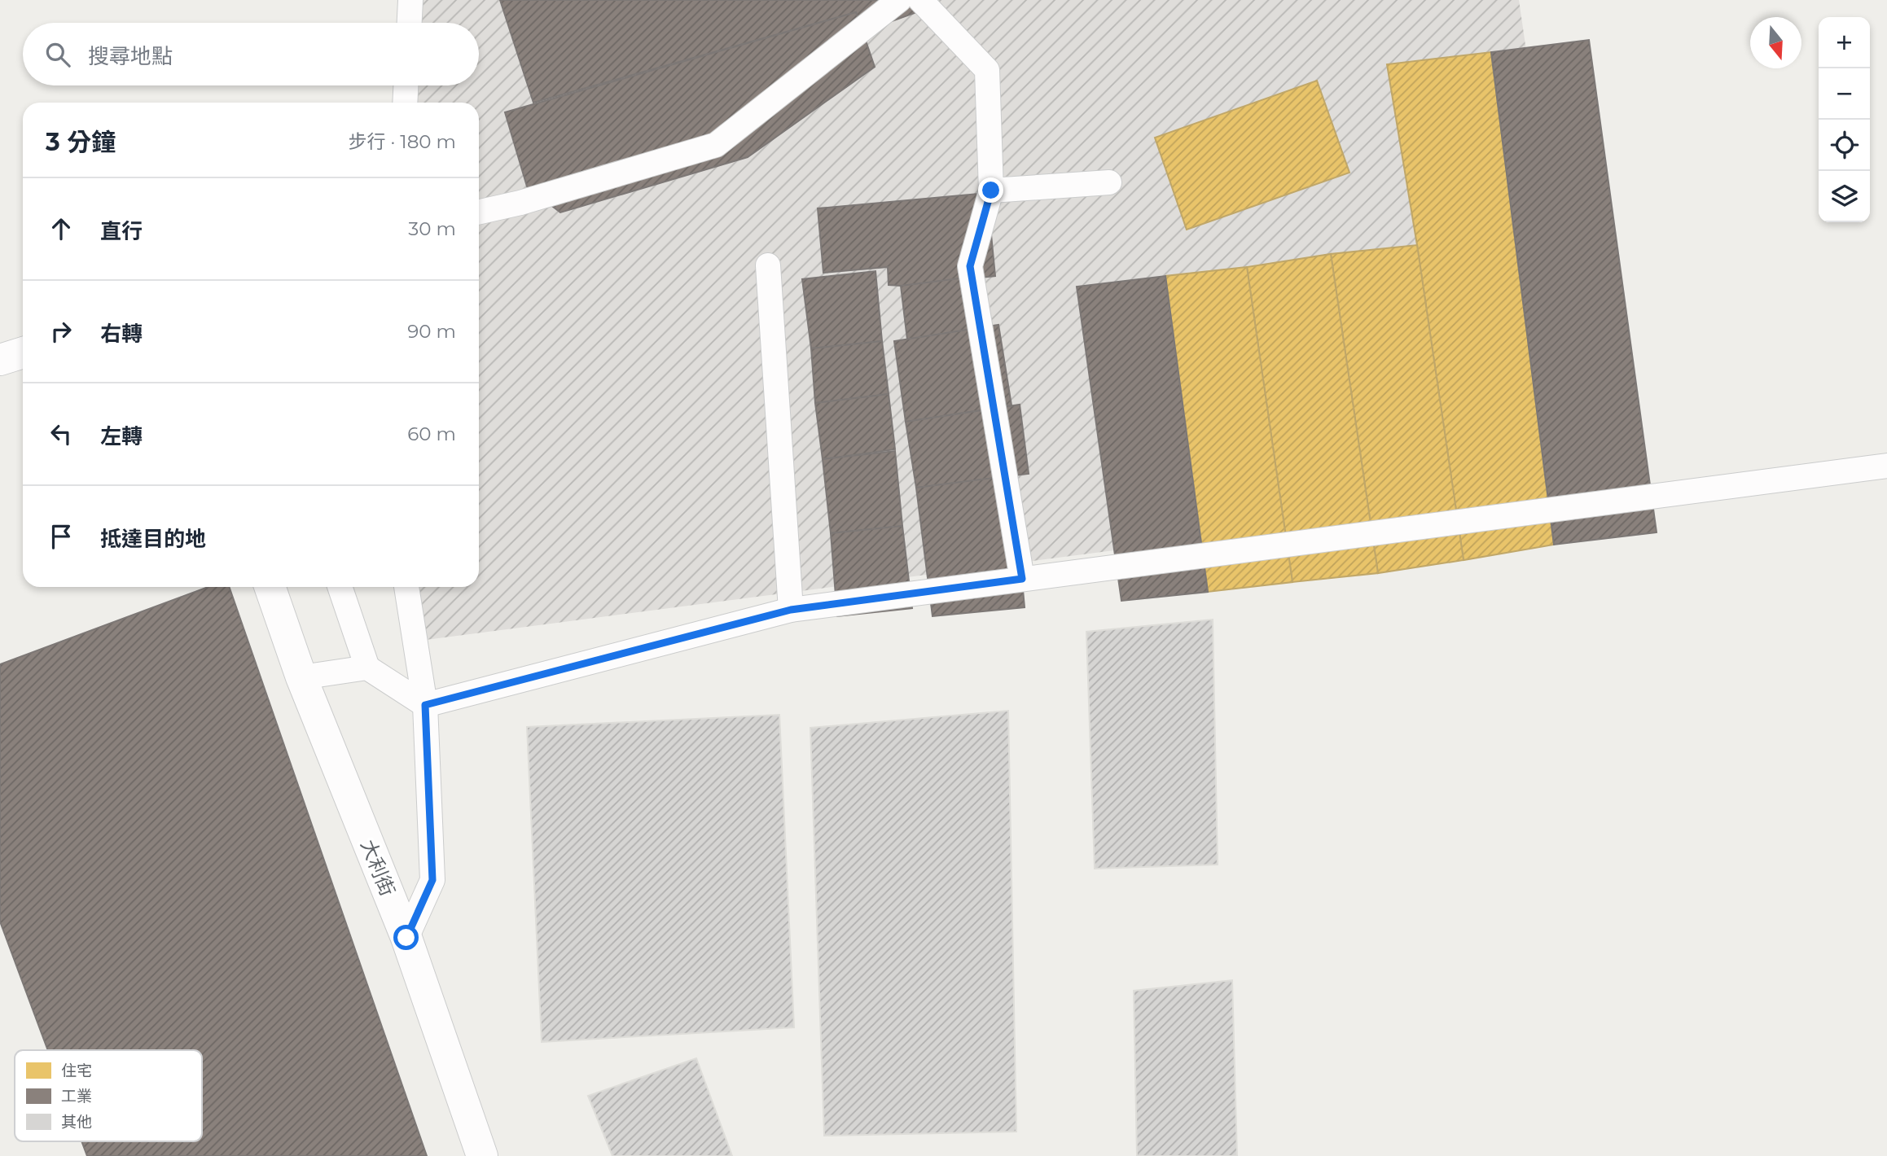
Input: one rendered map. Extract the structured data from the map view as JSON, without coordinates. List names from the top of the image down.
{
  "streets": {
    "street": ["大利街"]
  },
  "legend": ["住宅", "工業", "其他"],
  "north": "bottom",
  "page": {
    "map_buttons": ["+", "−"],
    "search": "搜尋地點",
    "heading": ["3 分鐘", "步行 · 180 m"],
    "list": [
      ["直行", "30 m"],
      ["右轉", "90 m"],
      ["左轉", "60 m"],
      "抵達目的地"
    ]
  }
}
